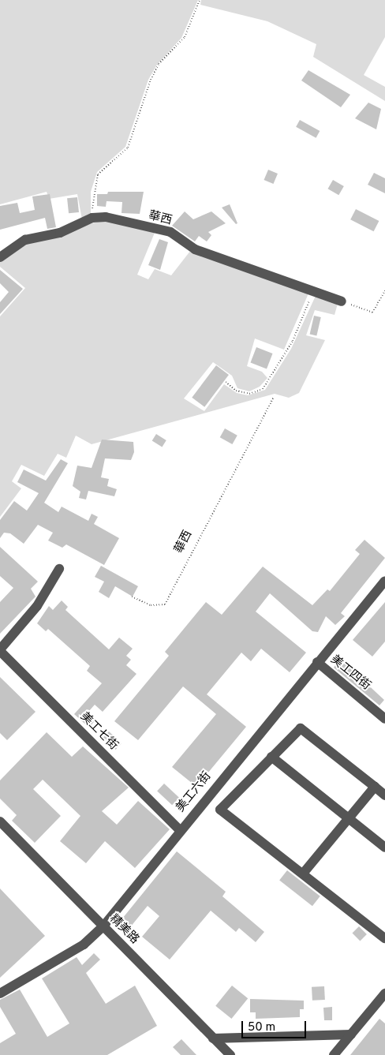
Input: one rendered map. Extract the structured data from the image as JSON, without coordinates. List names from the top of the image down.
{
  "streets": {
    "street": [
      "華西",
      "美工四街",
      "美工七街",
      "美工六街",
      "精美路"
    ]
  },
  "crossings": [
    ["美工四街", "美工六街"],
    ["美工七街", "美工六街"],
    ["美工六街", "精美路"]
  ],
  "scale_bar": "50 m"
}
